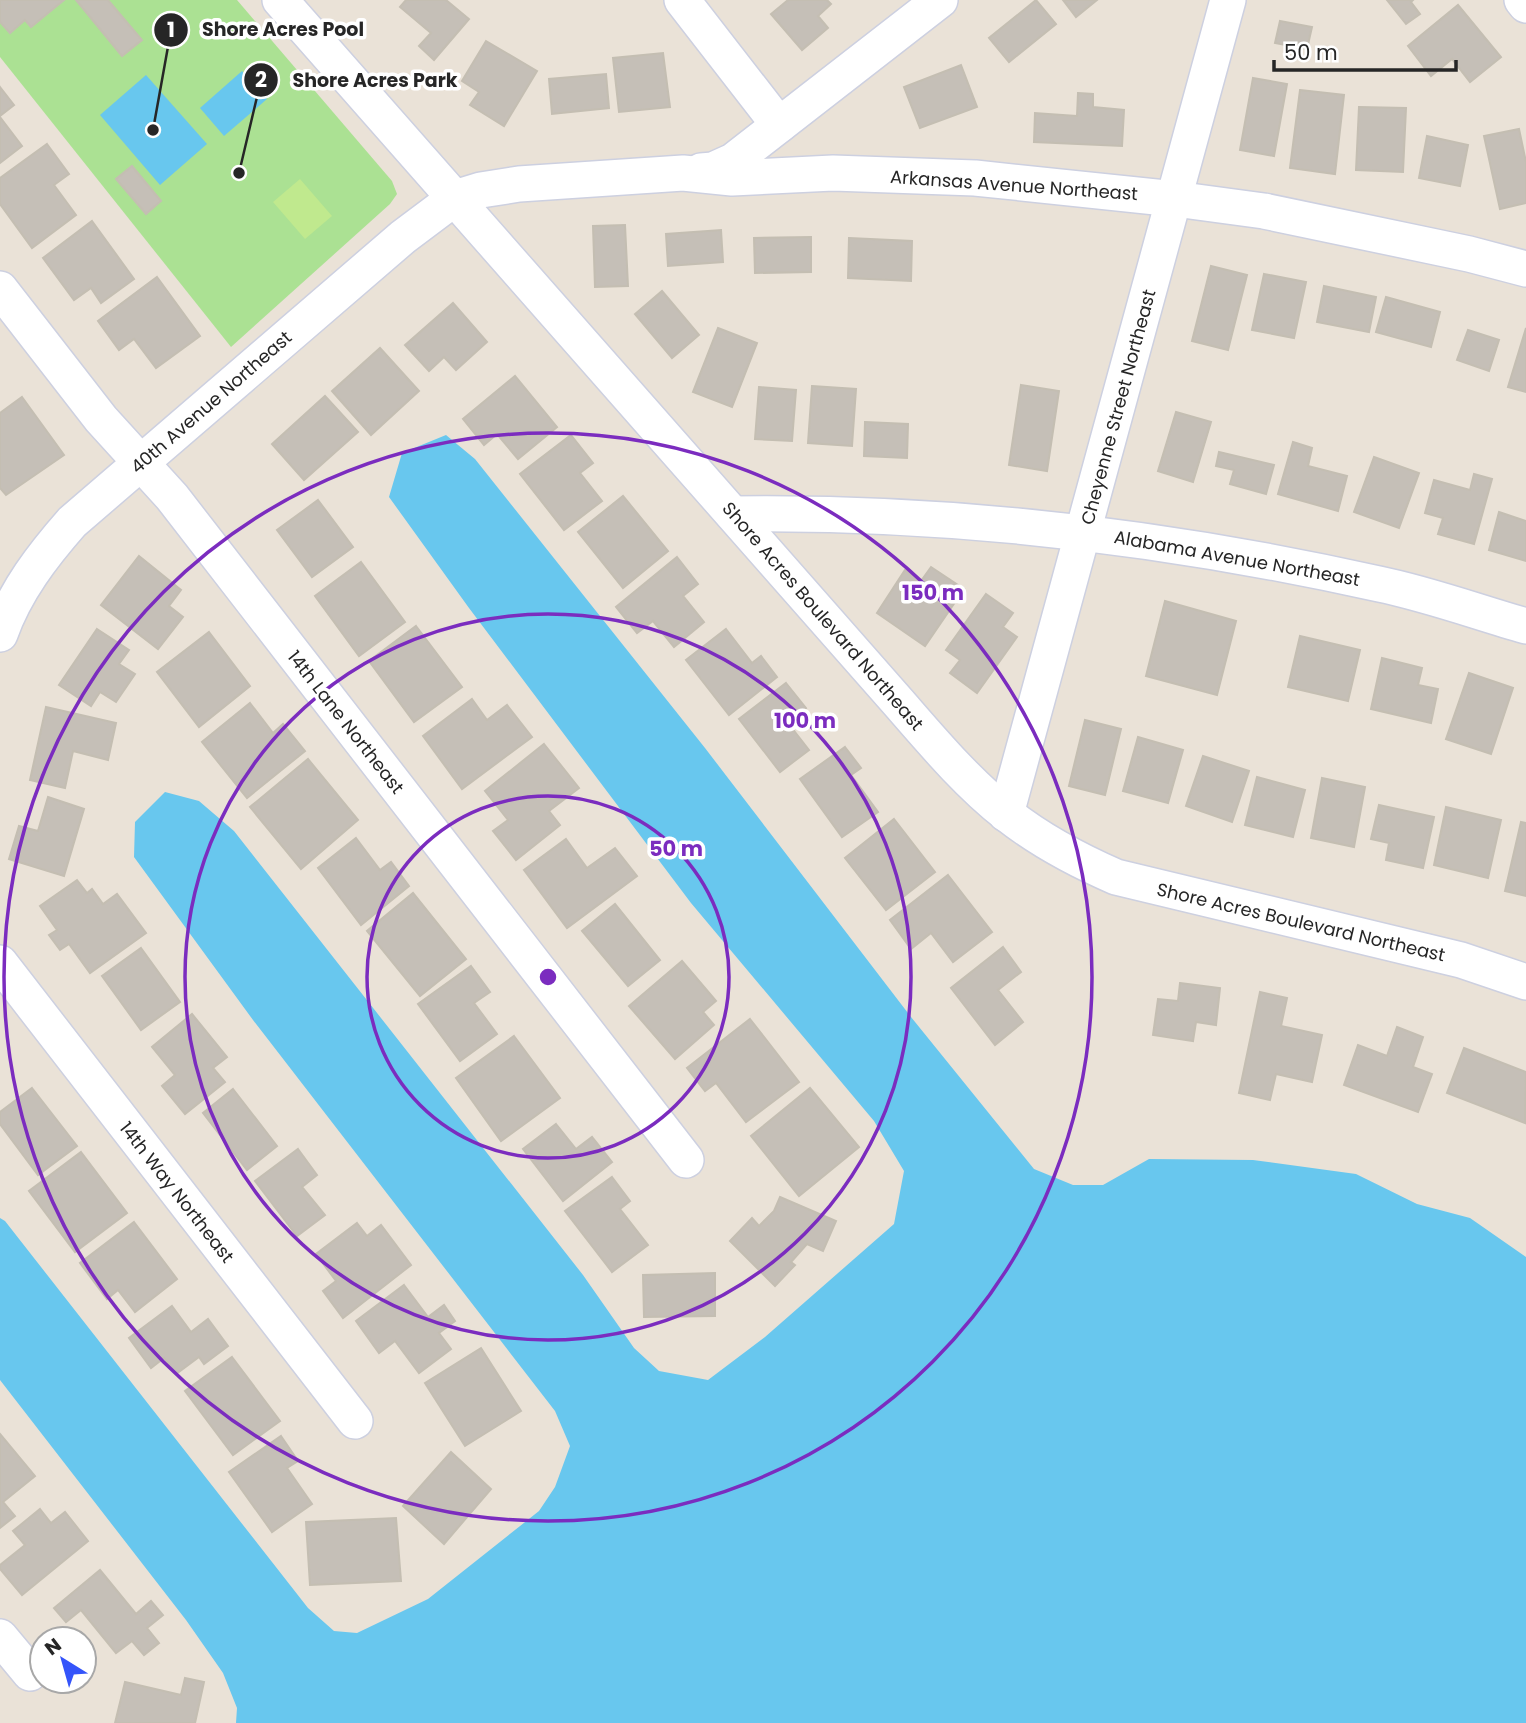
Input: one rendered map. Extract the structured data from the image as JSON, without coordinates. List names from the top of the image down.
{
  "streets": {
    "street": [
      "Arkansas Avenue Northeast",
      "40th Avenue Northeast",
      "Cheyenne Street Northeast",
      "Alabama Avenue Northeast",
      "Shore Acres Boulevard Northeast",
      "14th Lane Northeast",
      "14th Way Northeast"
    ]
  },
  "crossings": [
    ["Arkansas Avenue Northeast", "40th Avenue Northeast"],
    ["Arkansas Avenue Northeast", "Cheyenne Street Northeast"],
    ["Arkansas Avenue Northeast", "Shore Acres Boulevard Northeast"],
    ["40th Avenue Northeast", "Shore Acres Boulevard Northeast"],
    ["40th Avenue Northeast", "14th Lane Northeast"],
    ["Cheyenne Street Northeast", "Alabama Avenue Northeast"],
    ["Cheyenne Street Northeast", "Shore Acres Boulevard Northeast"],
    ["Alabama Avenue Northeast", "Shore Acres Boulevard Northeast"]
  ],
  "places": ["Shore Acres Pool", "Shore Acres Park"],
  "scale_bar": "50 m",
  "north": "top left",
  "rings": ["150 m", "100 m", "50 m"]
}
